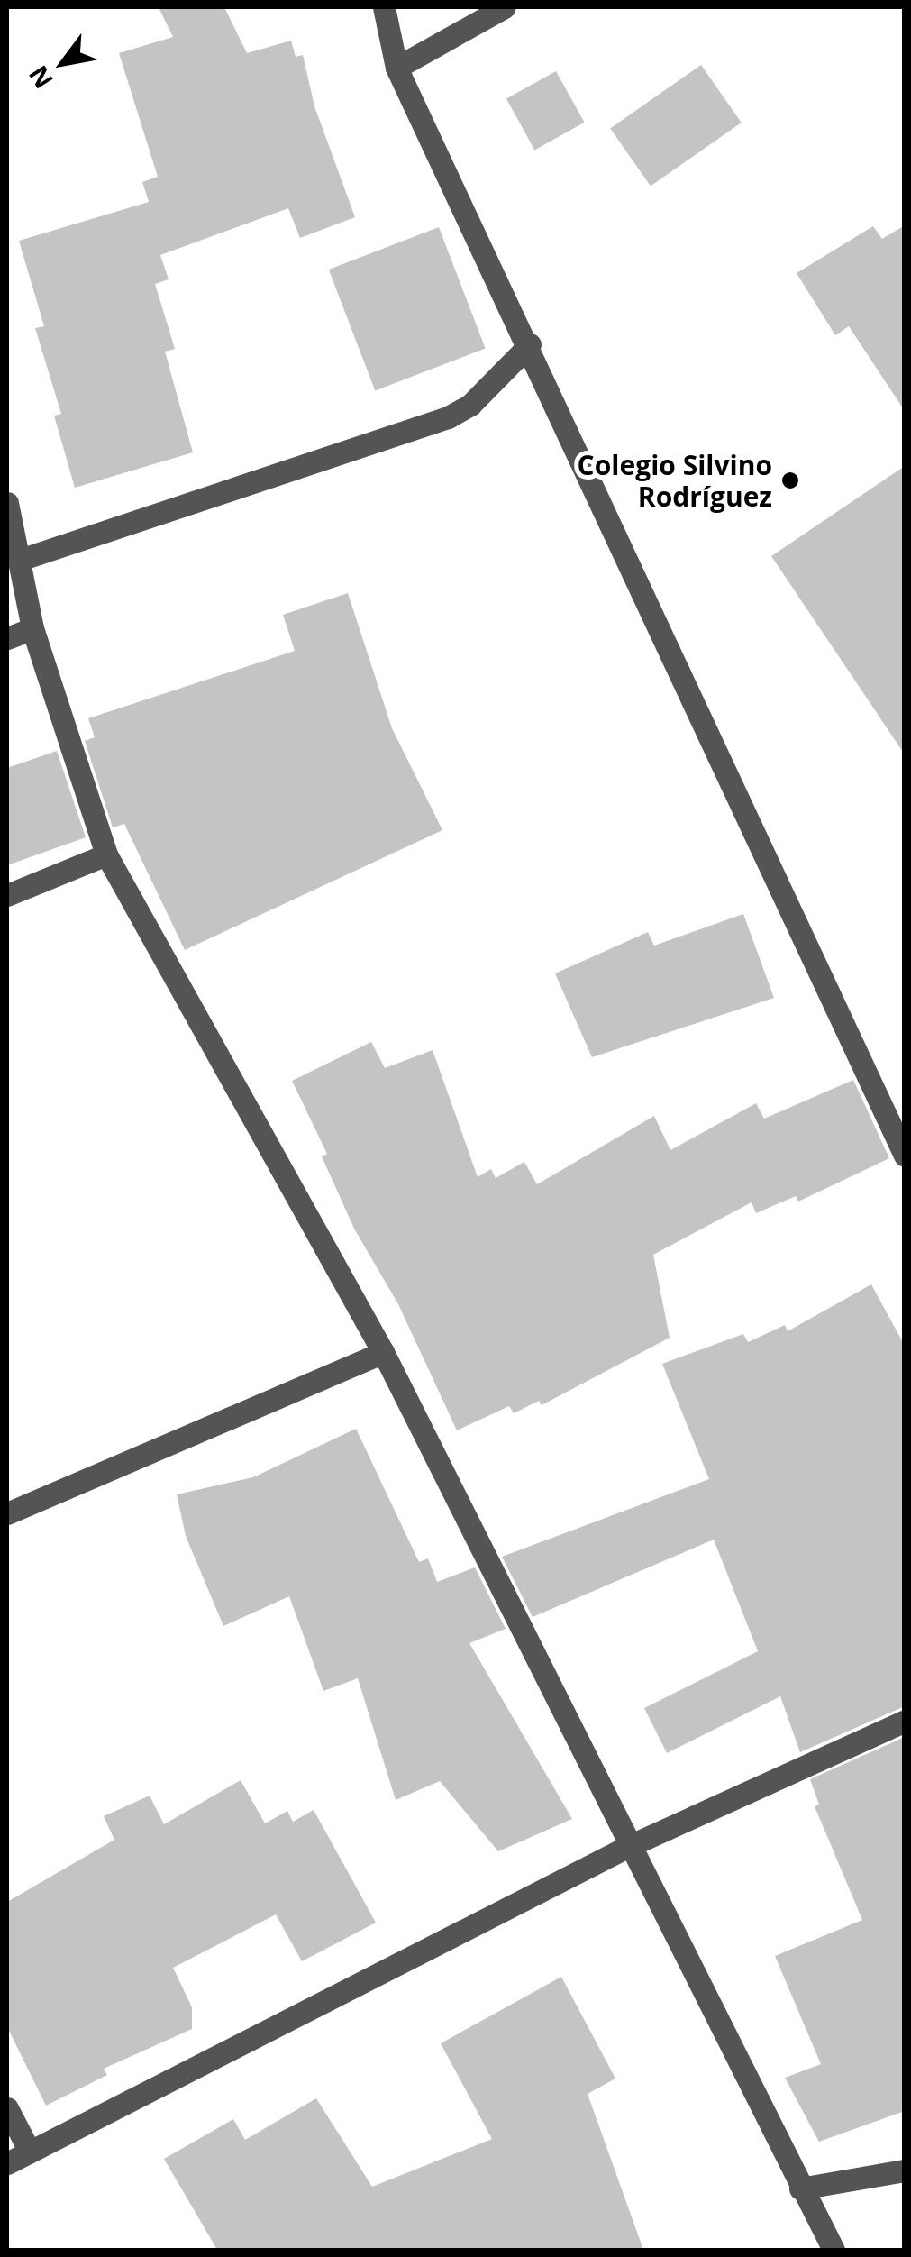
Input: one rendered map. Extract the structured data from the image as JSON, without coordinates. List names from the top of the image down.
{
  "places": ["Colegio Silvino Rodríguez"],
  "north": "bottom left"
}
